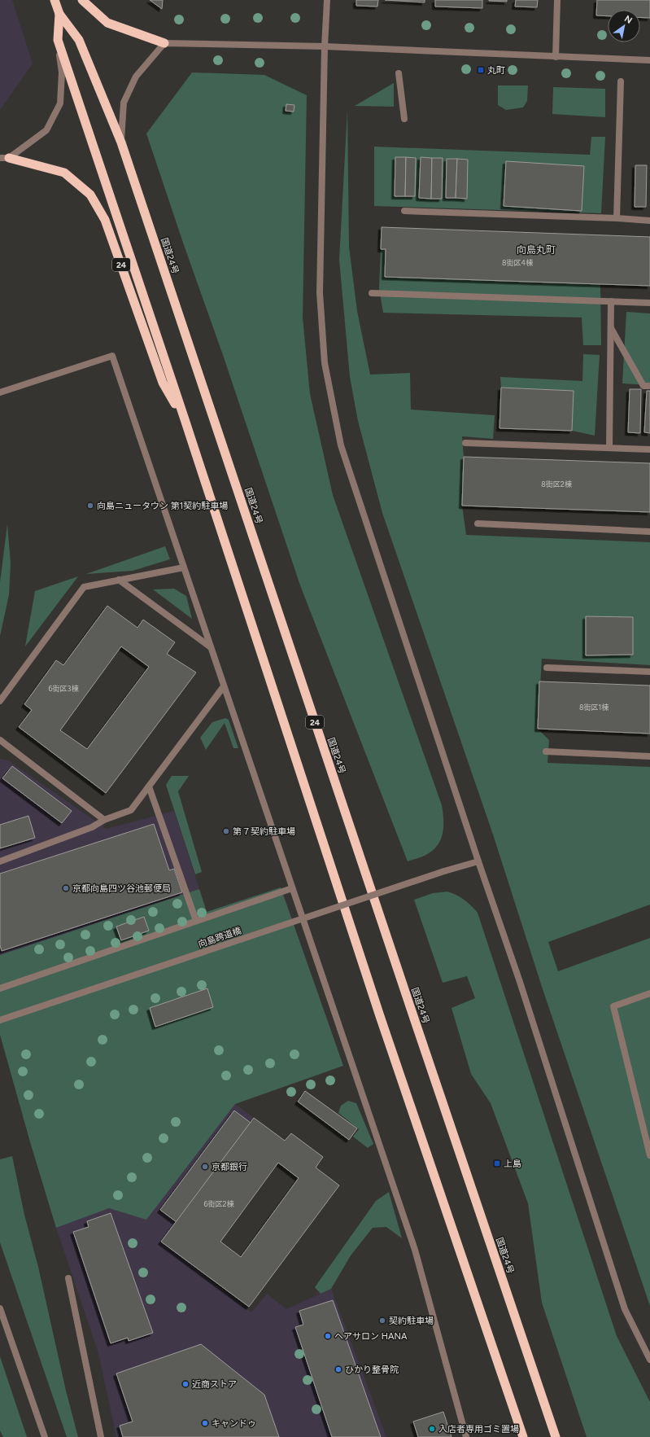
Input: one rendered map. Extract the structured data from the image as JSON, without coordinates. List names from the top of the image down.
{
  "streets": {
    "highway": ["国道24号", "24"],
    "street": ["向島跨道橋"]
  },
  "crossings": [
    ["国道24号", "24"]
  ],
  "districts": ["向島丸町"],
  "places": {
    "transit": ["丸町", "上島"],
    "other": [
      "向島ニュータウン 第1契約駐車場",
      "第７契約駐車場",
      "京都向島四ツ谷池郵便局",
      "京都銀行",
      "契約駐車場",
      "ヘアサロン HANA",
      "ひかり整骨院",
      "近商ストア",
      "キャンドゥ",
      "入店者専用ゴミ置場"
    ]
  },
  "house_numbers": [
    "8街区4棟",
    "8街区2棟",
    "6街区3棟",
    "8街区1棟",
    "6街区2棟"
  ],
  "north": "top right"
}
